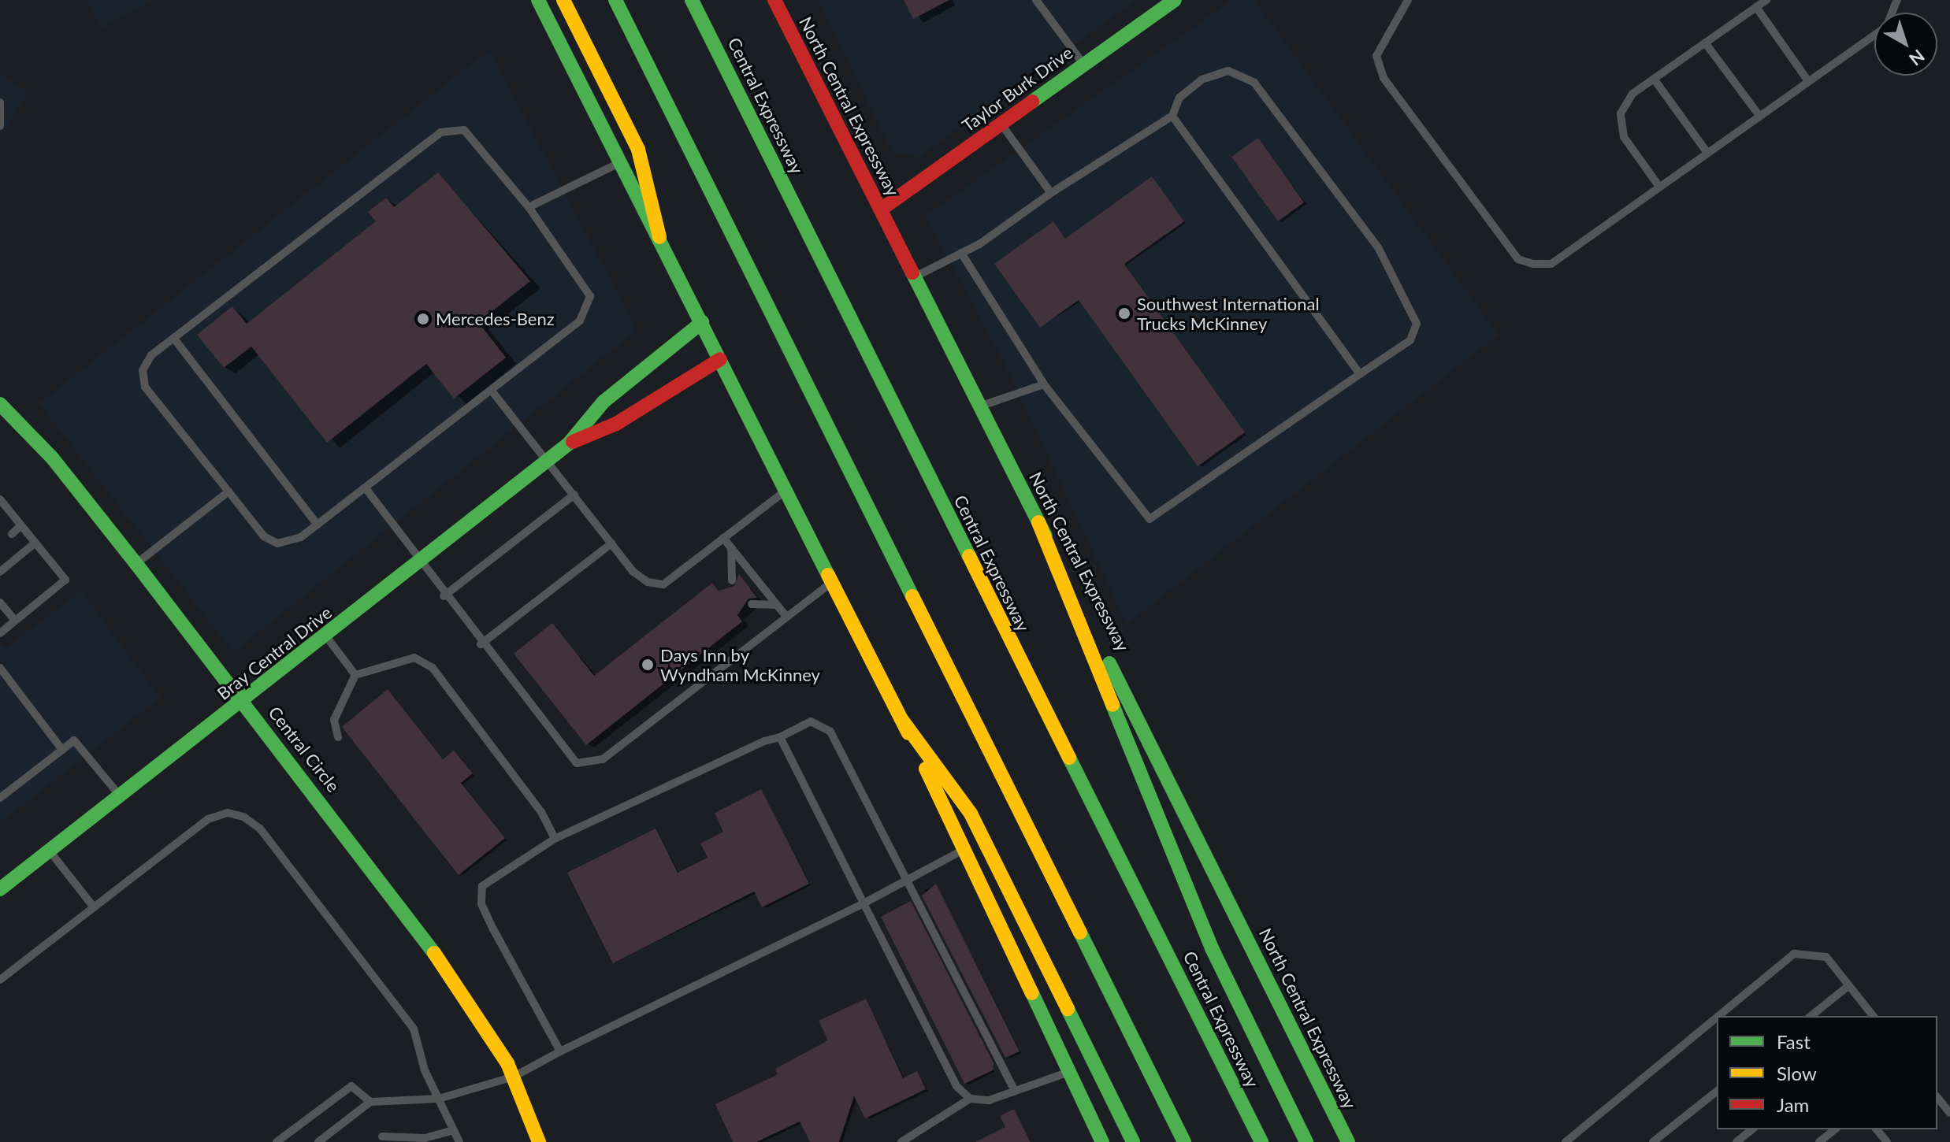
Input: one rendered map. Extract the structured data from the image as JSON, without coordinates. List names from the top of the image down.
{
  "streets": {
    "main road": [
      "Taylor Burk Drive",
      "Central Expressway",
      "North Central Expressway",
      "Bray Central Drive",
      "Central Circle"
    ]
  },
  "crossings": [
    ["Taylor Burk Drive", "North Central Expressway"],
    ["Bray Central Drive", "Central Circle"]
  ],
  "places": ["Southwest International Trucks McKinney", "Mercedes-Benz", "Days Inn by Wyndham McKinney"],
  "legend": ["Fast", "Slow", "Jam"],
  "north": "bottom right"
}
